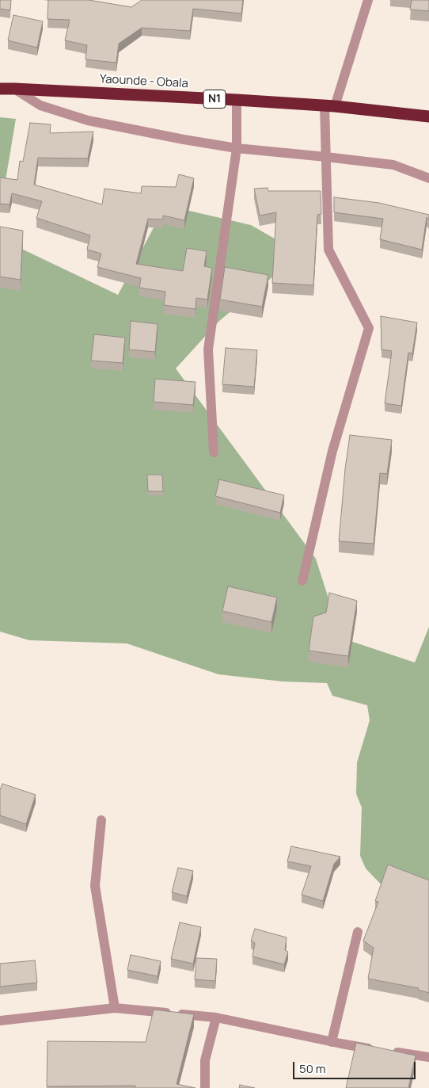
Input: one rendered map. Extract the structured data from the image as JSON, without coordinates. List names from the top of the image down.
{
  "streets": {
    "highway": ["Yaounde - Obala", "N1"]
  },
  "scale_bar": "50 m"
}
